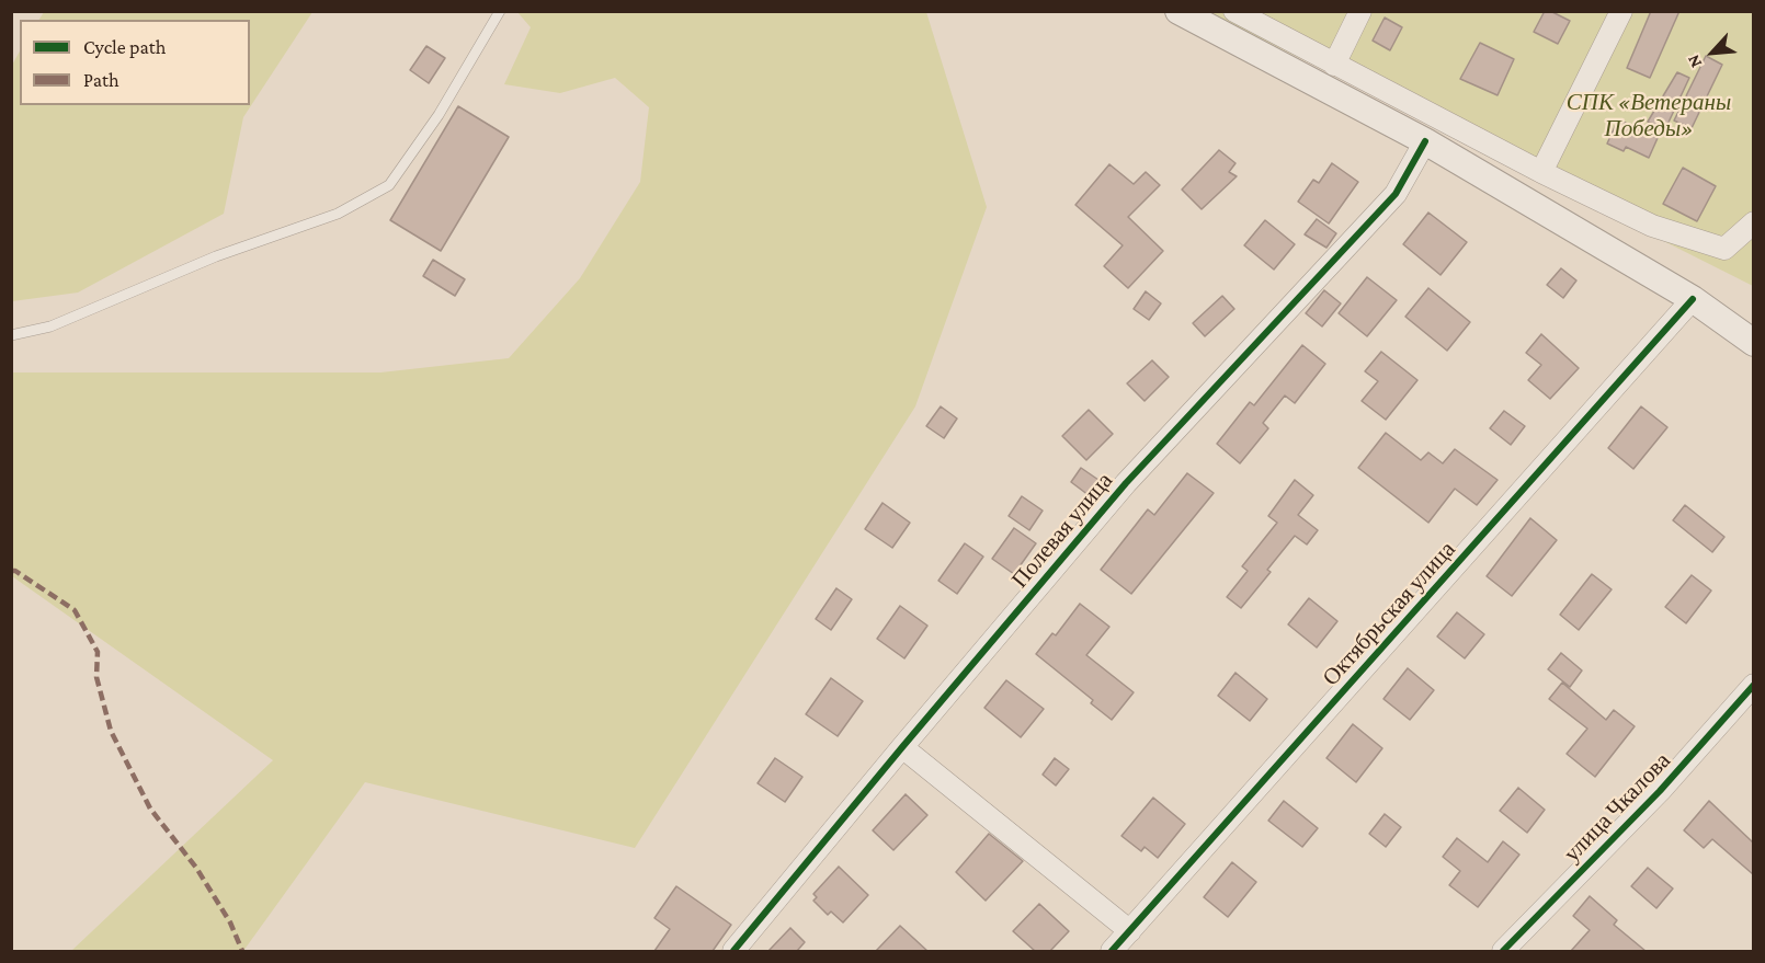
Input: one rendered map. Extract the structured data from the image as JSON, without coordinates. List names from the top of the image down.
{
  "streets": {
    "street": ["Полевая улица", "Октябрьская улица", "улица Чкалова"]
  },
  "parks": ["СПК «Ветераны Победы»"],
  "legend": ["Cycle path", "Path"],
  "north": "bottom left"
}
